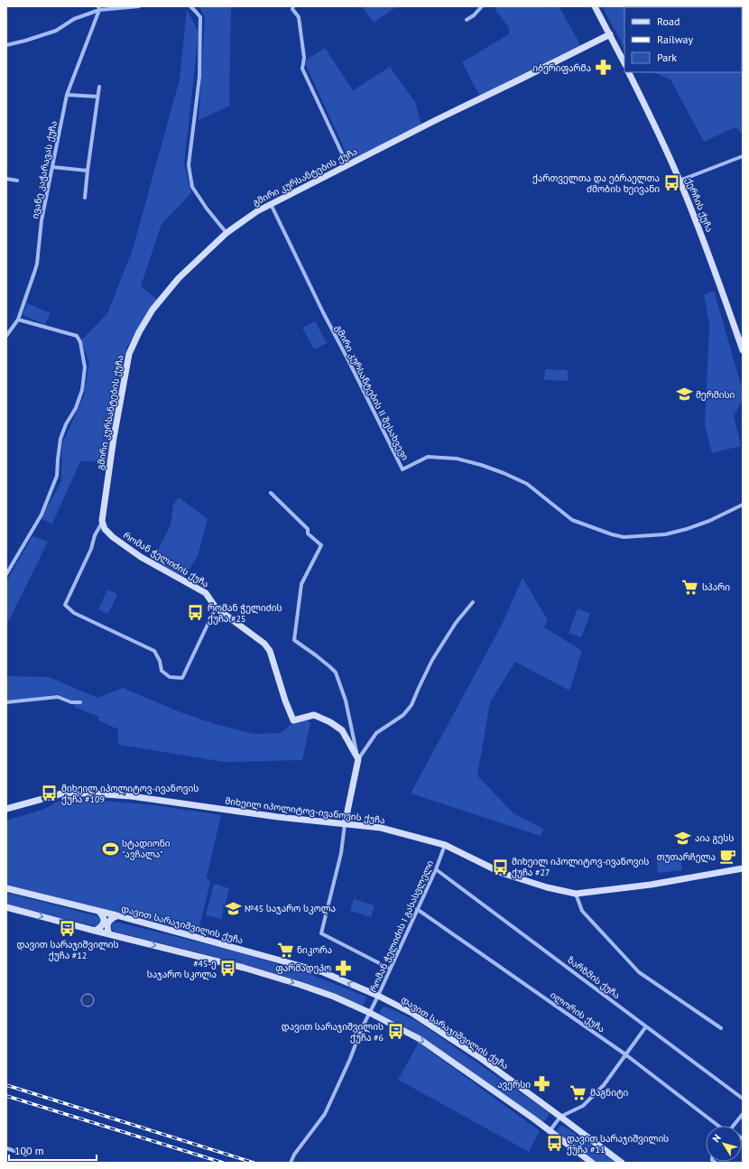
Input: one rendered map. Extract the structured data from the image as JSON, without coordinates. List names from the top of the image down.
{
  "streets": {
    "street": [
      "ივანე კაჭარავას ქუჩა",
      "გმირი კურსანტების ქუჩა",
      "ქერჩის ქუჩა",
      "გმირი კურსანტების II შესახვევი",
      "რომან ჭელიძის ქუჩა",
      "მიხეილ იპოლიტოვ-ივანოვის ქუჩა",
      "დავით სარაჯიშვილის ქუჩა",
      "რომან ჭელიძის I გასასვლელი",
      "ზარზმის ქუჩა",
      "ილორის ქუჩა"
    ]
  },
  "crossings": [
    ["გმირი კურსანტების ქუჩა", "გმირი კურსანტების II შესახვევი"],
    ["გმირი კურსანტების ქუჩა", "რომან ჭელიძის ქუჩა"],
    ["მიხეილ იპოლიტოვ-ივანოვის ქუჩა", "რომან ჭელიძის I გასასვლელი"],
    ["დავით სარაჯიშვილის ქუჩა", "რომან ჭელიძის I გასასვლელი"],
    ["რომან ჭელიძის I გასასვლელი", "ზარზმის ქუჩა"],
    ["რომან ჭელიძის I გასასვლელი", "ილორის ქუჩა"]
  ],
  "places": {
    "pharmacy": ["იბერიფარმა", "ფარმადეპო", "ავერსი"],
    "bus stop": [
      "ქართველთა და ებრაელთა ძმობის ხეივანი",
      "რომან ჭელიძის ქუჩა #25",
      "მიხეილ იპოლიტოვ-ივანოვის ქუჩა #109",
      "მიხეილ იპოლიტოვ-ივანოვის ქუჩა #27",
      "დავით სარაჯიშვილის ქუჩა #12",
      "#45-ე საჯარო სკოლა",
      "დავით სარაჯიშვილის ქუჩა #6",
      "დავით სარაჯიშვილის ქუჩა #11"
    ],
    "school or university": ["მერმისი", "აია გესს", "№45 საჯარო სკოლა"],
    "supermarket": ["სპარი", "ნიკორა", "მაგნიტი"],
    "sports": ["სტადიონი \"ავჩალა\""],
    "cafe": ["თუთარჩელა"]
  },
  "legend": ["Road", "Railway", "Park"],
  "scale_bar": "100 m",
  "north": "top left"
}
